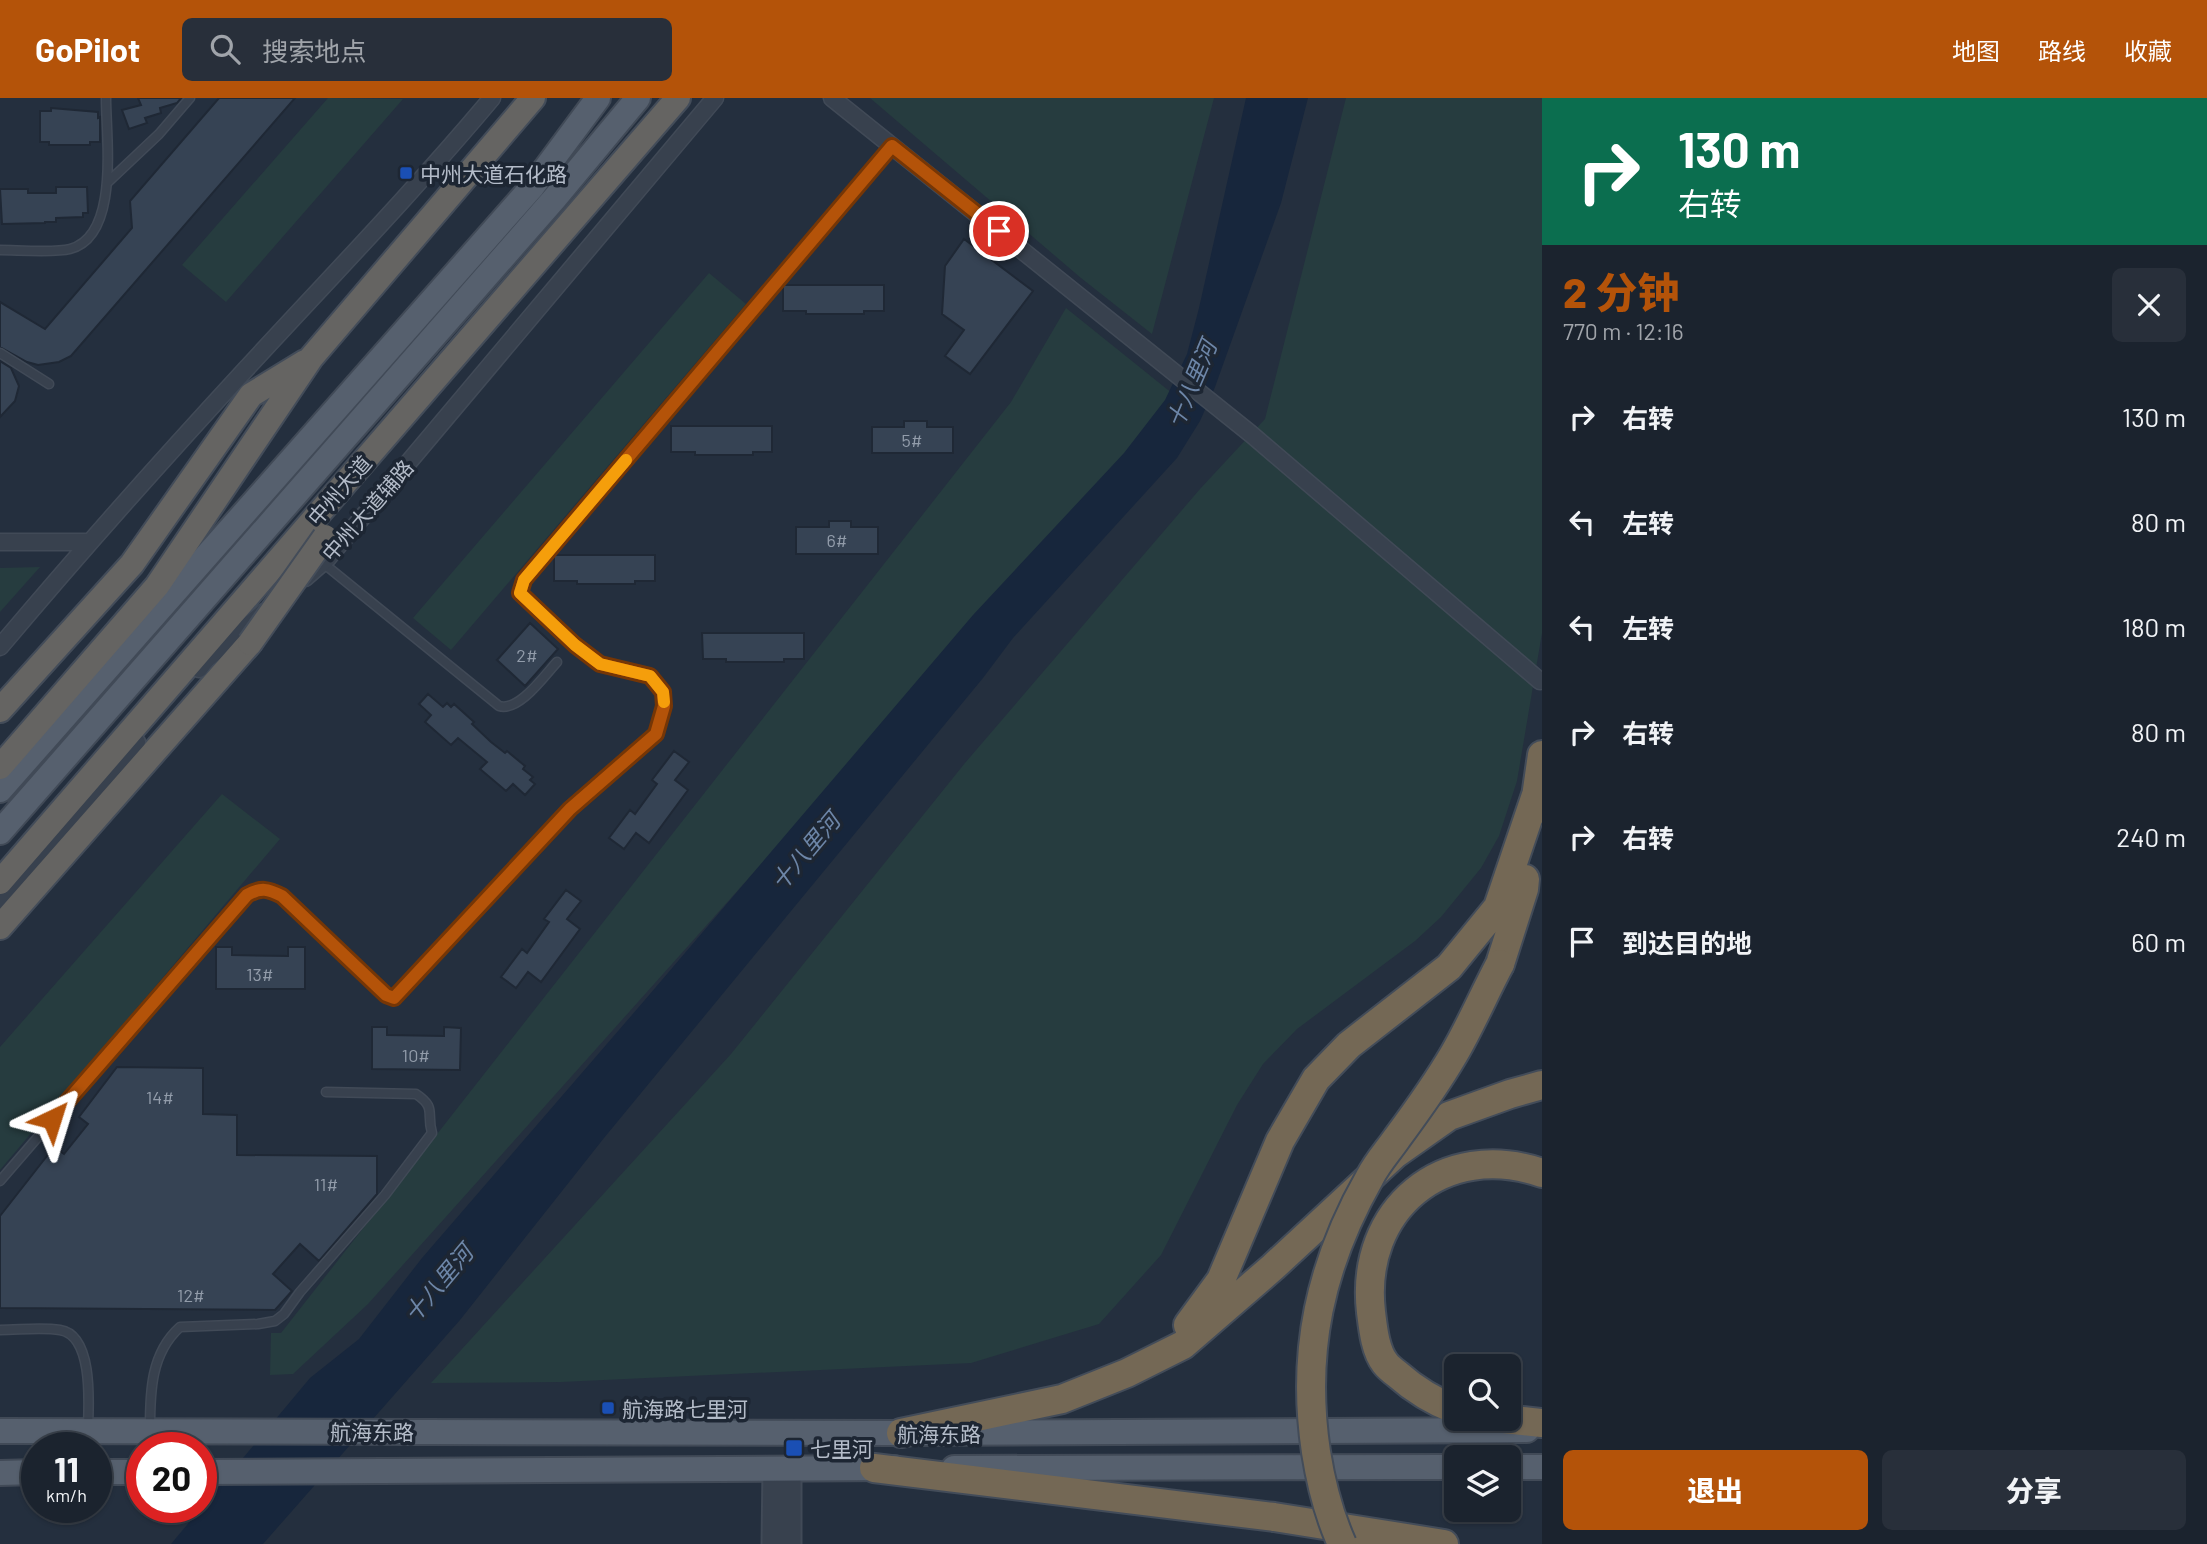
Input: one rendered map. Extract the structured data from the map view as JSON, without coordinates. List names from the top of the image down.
{
  "streets": {
    "highway": ["中州大道"],
    "main road": ["航海东路"],
    "street": ["中州大道辅路"]
  },
  "water": ["十八里河"],
  "places": {
    "transit": ["中州大道石化路", "航海路七里河", "七里河"]
  },
  "house_numbers": [
    "5#",
    "6#",
    "2#",
    "13#",
    "10#",
    "14#",
    "11#",
    "12#"
  ],
  "page": {
    "header": "GoPilot",
    "search": "搜索地点",
    "nav": ["地图", "路线", "收藏"],
    "turn": ["130 m", "右转"],
    "heading": ["2 分钟", "770 m · 12:16"],
    "list": [
      {
        "name": "右转",
        "value": "130 m"
      },
      {
        "name": "左转",
        "value": "80 m"
      },
      {
        "name": "左转",
        "value": "180 m"
      },
      {
        "name": "右转",
        "value": "80 m"
      },
      {
        "name": "右转",
        "value": "240 m"
      },
      {
        "name": "到达目的地",
        "value": "60 m"
      }
    ],
    "speed": "11 km/h",
    "limit": "20",
    "buttons": ["退出", "分享"]
  }
}
